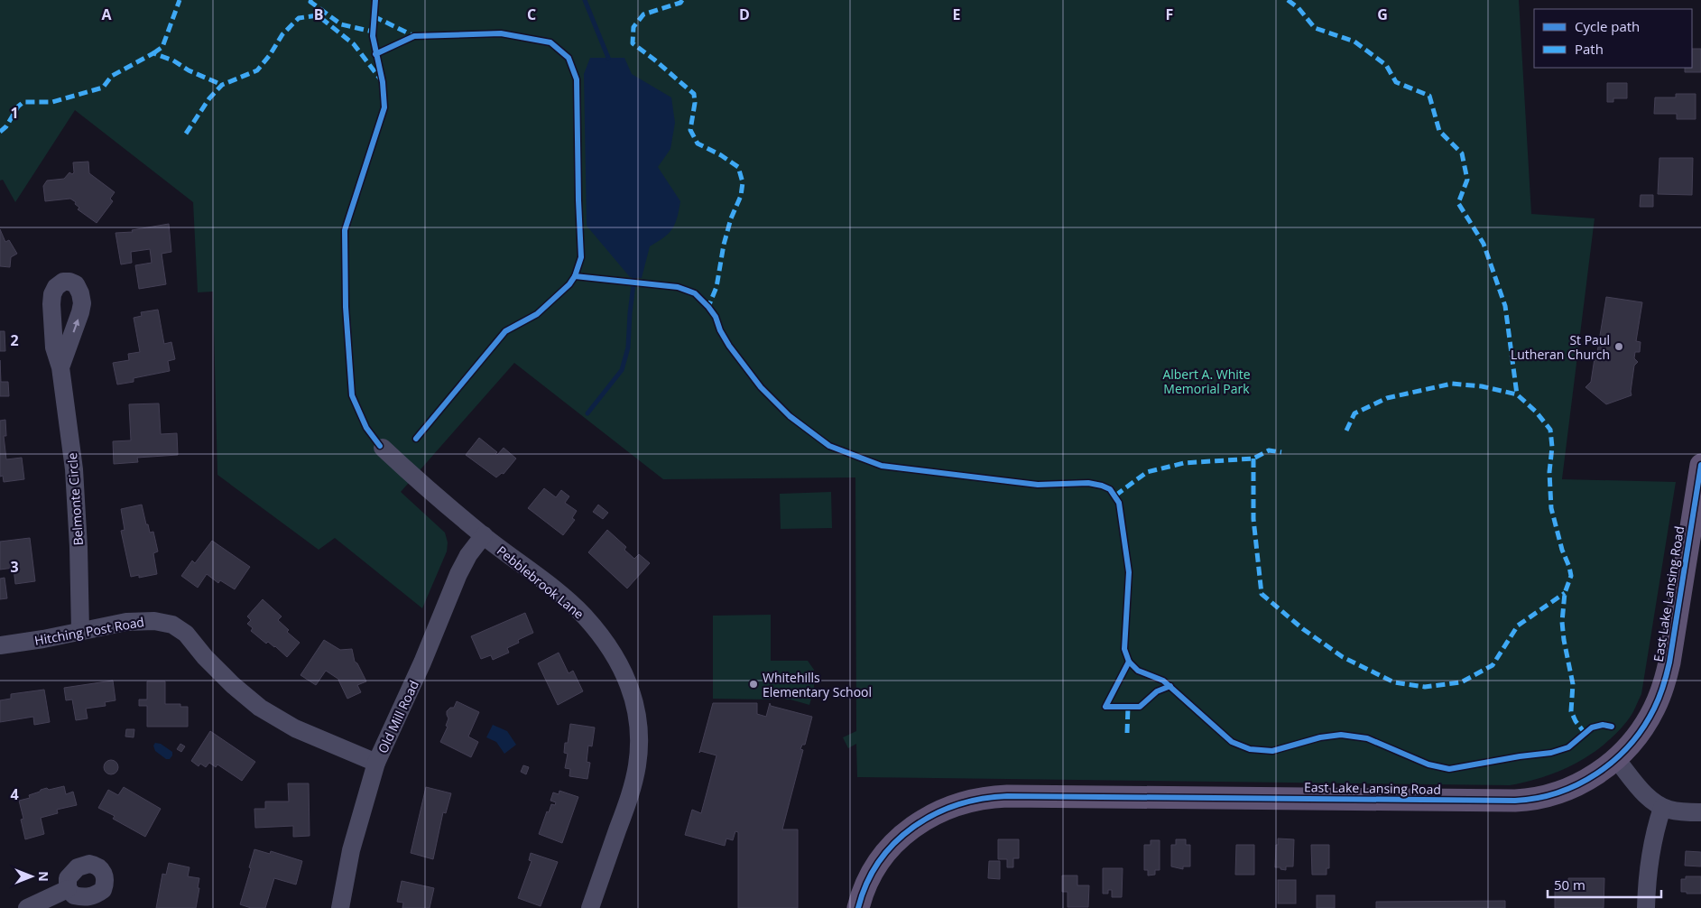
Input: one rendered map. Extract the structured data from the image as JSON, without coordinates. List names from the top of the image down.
{
  "streets": {
    "main road": ["East Lake Lansing Road"],
    "street": [
      "Belmonte Circle",
      "Pebblebrook Lane",
      "Hitching Post Road",
      "Old Mill Road"
    ]
  },
  "crossings": [
    ["Belmonte Circle", "Hitching Post Road"],
    ["Pebblebrook Lane", "Old Mill Road"],
    ["Hitching Post Road", "Old Mill Road"]
  ],
  "parks": ["Albert A. White Memorial Park"],
  "places": ["St Paul Lutheran Church", "Whitehills Elementary School"],
  "legend": ["Cycle path", "Path"],
  "scale_bar": "50 m",
  "north": "right",
  "grid": {
    "columns": [
      "A",
      "B",
      "C",
      "D",
      "E",
      "F",
      "G"
    ],
    "rows": [
      "1",
      "2",
      "3",
      "4"
    ]
  }
}
